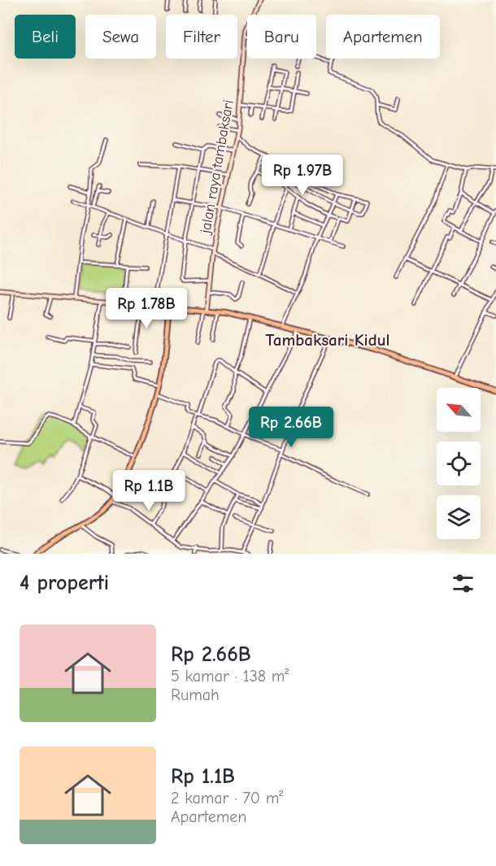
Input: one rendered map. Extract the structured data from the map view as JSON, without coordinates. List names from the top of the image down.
{
  "streets": {
    "street": ["jalan raya tambaksari"]
  },
  "districts": ["Tambaksari Kidul"],
  "north": "top left",
  "page": {
    "chip": [
      "Beli",
      "Sewa",
      "Filter",
      "Baru",
      "Apartemen"
    ],
    "price": [
      "Rp 1.97B",
      "Rp 1.78B",
      "Rp 2.66B",
      "Rp 1.1B"
    ],
    "heading": "4 properti",
    "list": [
      {
        "name": "Rp 2.66B",
        "note": "5 kamar · 138 m² · Rumah"
      },
      {
        "name": "Rp 1.1B",
        "note": "2 kamar · 70 m² · Apartemen"
      }
    ]
  }
}
